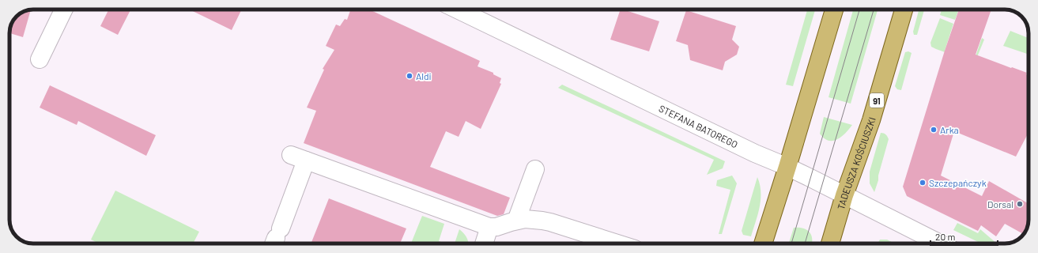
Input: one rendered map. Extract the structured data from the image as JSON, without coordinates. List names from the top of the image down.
{
  "streets": {
    "main road": ["91", "TADEUSZA KOŚCIUSZKI"],
    "street": ["STEFANA BATOREGO"]
  },
  "crossings": [
    ["STEFANA BATOREGO", "TADEUSZA KOŚCIUSZKI"]
  ],
  "places": [
    "Aldi",
    "Arka",
    "Szczepańczyk",
    "Dorsal"
  ],
  "scale_bar": "20 m"
}
